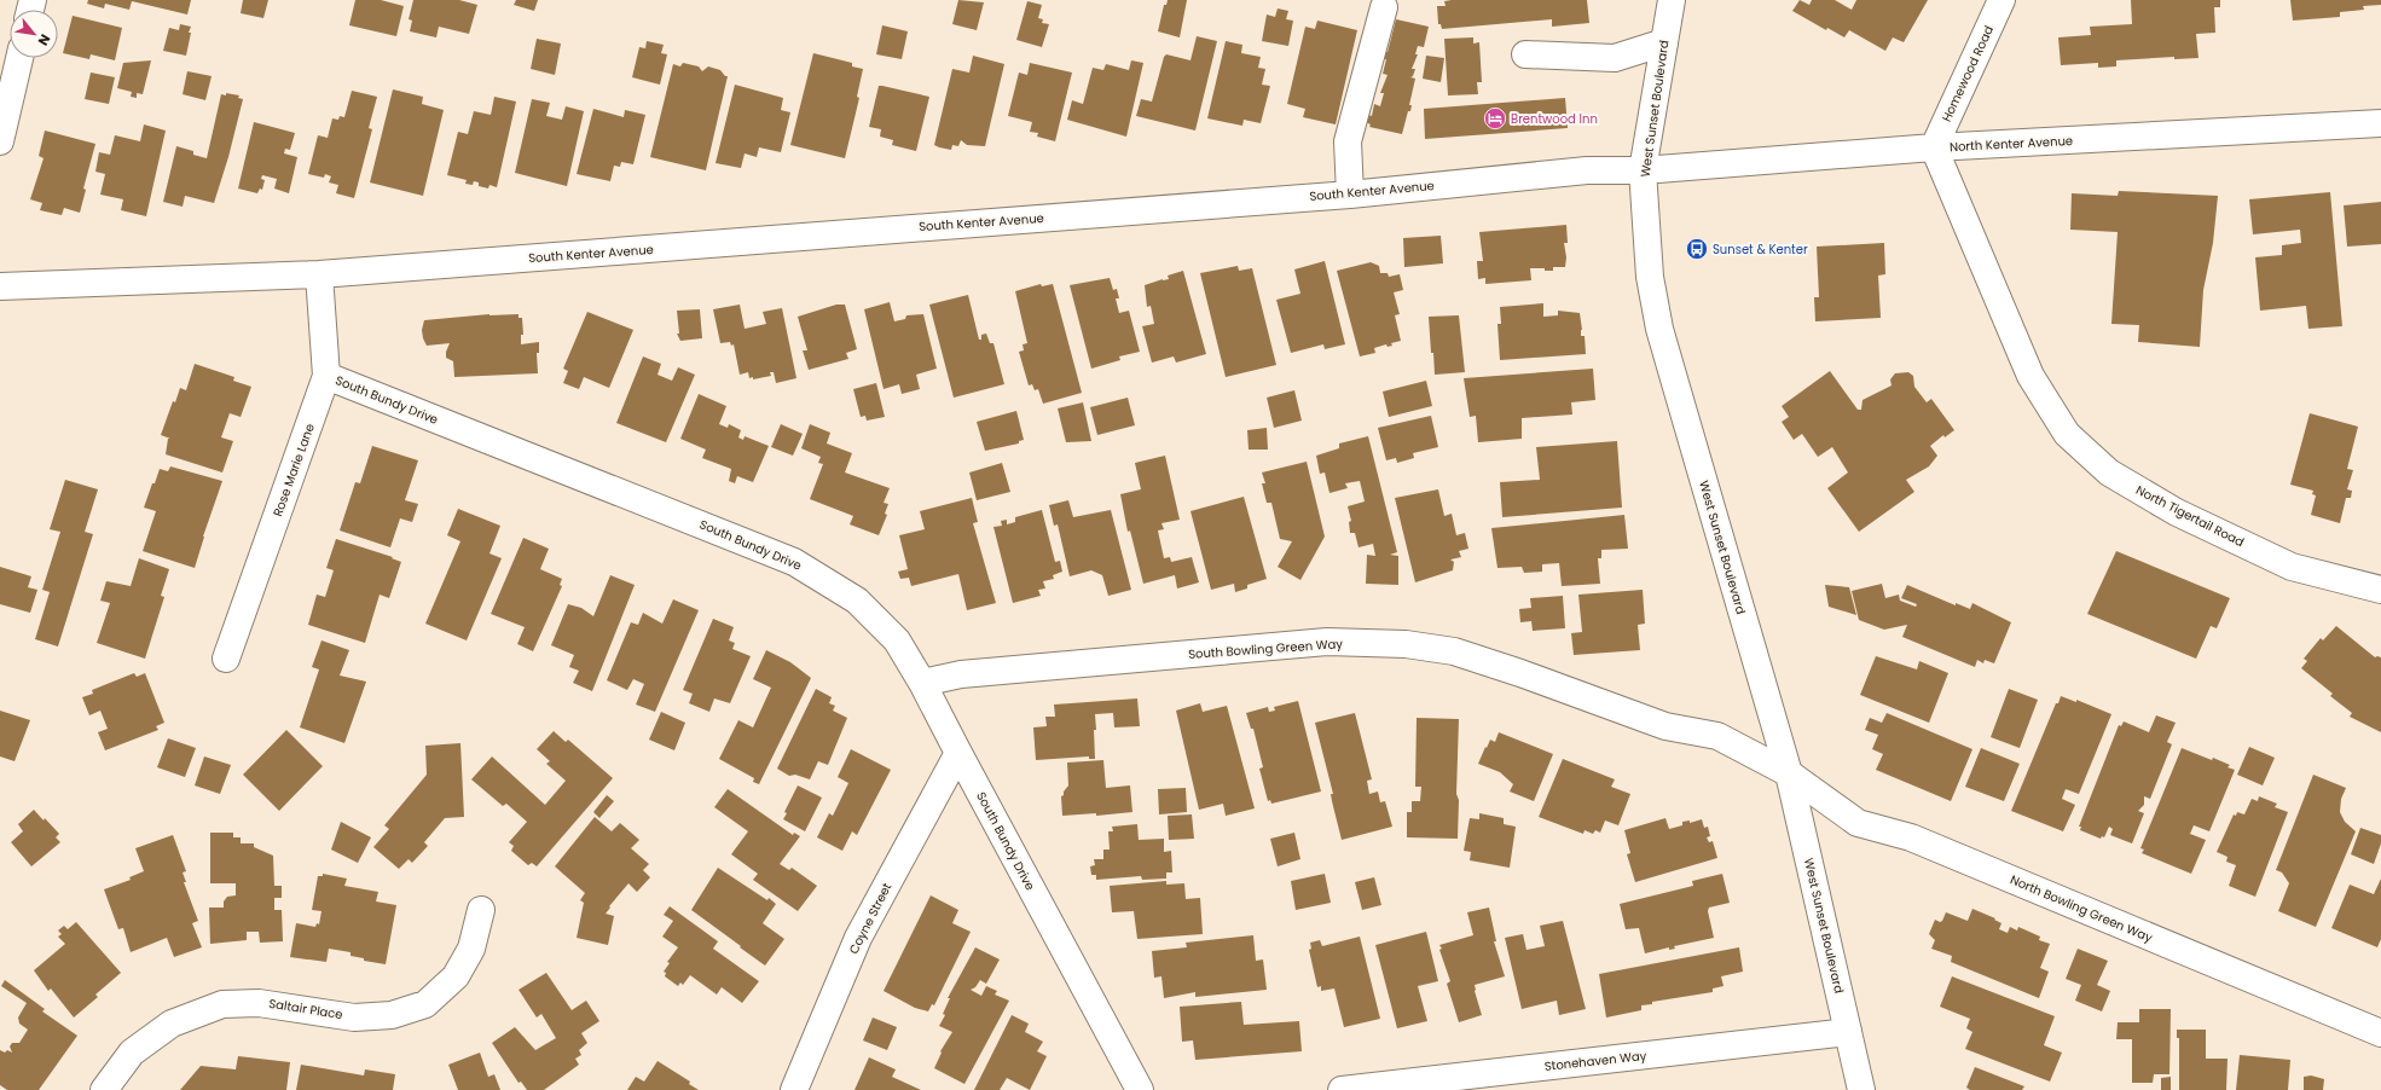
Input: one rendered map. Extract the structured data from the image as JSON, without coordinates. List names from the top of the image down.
{
  "streets": {
    "street": [
      "Homewood Road",
      "West Sunset Boulevard",
      "North Kenter Avenue",
      "South Kenter Avenue",
      "South Bundy Drive",
      "Rose Marie Lane",
      "North Tigertail Road",
      "South Bowling Green Way",
      "North Bowling Green Way",
      "Coyne Street",
      "Saltair Place",
      "Stonehaven Way"
    ]
  },
  "crossings": [
    ["Homewood Road", "North Kenter Avenue"],
    ["Homewood Road", "North Tigertail Road"],
    ["West Sunset Boulevard", "North Kenter Avenue"],
    ["West Sunset Boulevard", "South Kenter Avenue"],
    ["West Sunset Boulevard", "South Bowling Green Way"],
    ["West Sunset Boulevard", "North Bowling Green Way"],
    ["West Sunset Boulevard", "Stonehaven Way"],
    ["North Kenter Avenue", "South Kenter Avenue"],
    ["North Kenter Avenue", "North Tigertail Road"],
    ["South Kenter Avenue", "Rose Marie Lane"],
    ["South Bundy Drive", "Rose Marie Lane"],
    ["South Bundy Drive", "South Bowling Green Way"],
    ["South Bundy Drive", "Coyne Street"],
    ["South Bowling Green Way", "North Bowling Green Way"]
  ],
  "places": {
    "hotel": ["Brentwood Inn"],
    "bus stop": ["Sunset & Kenter"]
  },
  "north": "bottom right"
}
